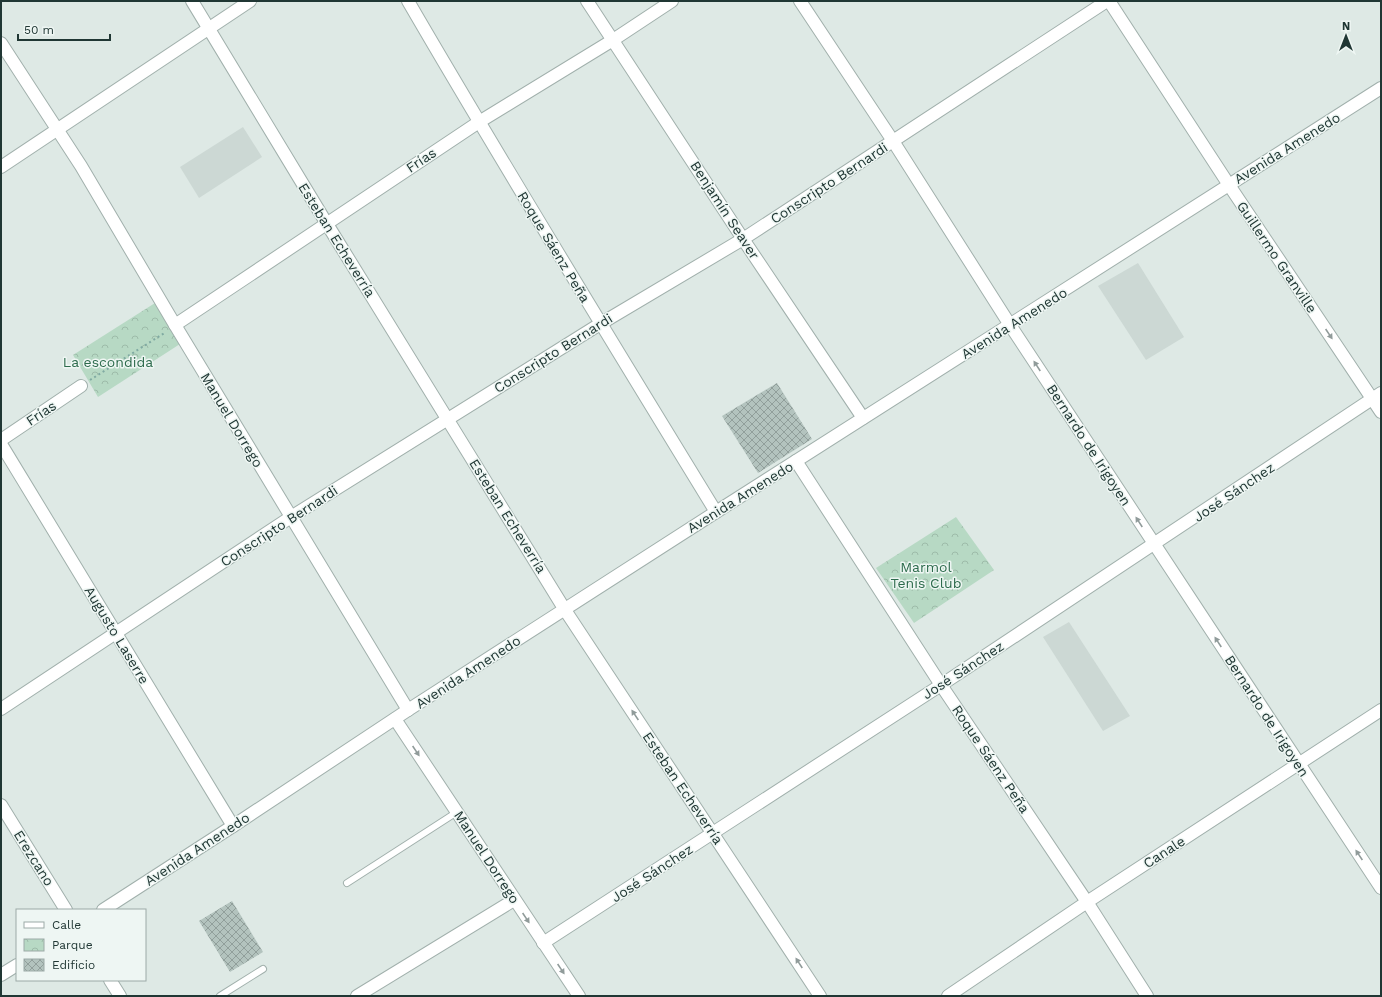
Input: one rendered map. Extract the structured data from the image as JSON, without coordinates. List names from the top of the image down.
{
  "streets": {
    "street": [
      "Avenida Amenedo",
      "Frías",
      "Conscripto Bernardi",
      "Benjamín Seaver",
      "Esteban Echeverría",
      "Roque Sáenz Peña",
      "Guillermo Granville",
      "Manuel Dorrego",
      "Bernardo de Irigoyen",
      "José Sánchez",
      "Augusto Laserre",
      "Canale",
      "Erezcano"
    ]
  },
  "crossings": [
    ["Avenida Amenedo", "Benjamín Seaver"],
    ["Avenida Amenedo", "Esteban Echeverría"],
    ["Avenida Amenedo", "Roque Sáenz Peña"],
    ["Avenida Amenedo", "Guillermo Granville"],
    ["Avenida Amenedo", "Manuel Dorrego"],
    ["Avenida Amenedo", "Bernardo de Irigoyen"],
    ["Avenida Amenedo", "Augusto Laserre"],
    ["Frías", "Benjamín Seaver"],
    ["Frías", "Esteban Echeverría"],
    ["Frías", "Roque Sáenz Peña"],
    ["Frías", "Manuel Dorrego"],
    ["Conscripto Bernardi", "Benjamín Seaver"],
    ["Conscripto Bernardi", "Esteban Echeverría"],
    ["Conscripto Bernardi", "Roque Sáenz Peña"],
    ["Conscripto Bernardi", "Guillermo Granville"],
    ["Conscripto Bernardi", "Manuel Dorrego"],
    ["Conscripto Bernardi", "Bernardo de Irigoyen"],
    ["Conscripto Bernardi", "Augusto Laserre"],
    ["Esteban Echeverría", "José Sánchez"],
    ["Roque Sáenz Peña", "José Sánchez"],
    ["Roque Sáenz Peña", "Canale"],
    ["Guillermo Granville", "José Sánchez"],
    ["Manuel Dorrego", "José Sánchez"],
    ["Bernardo de Irigoyen", "José Sánchez"],
    ["Bernardo de Irigoyen", "Canale"]
  ],
  "one_way": ["Esteban Echeverría", "Guillermo Granville", "Bernardo de Irigoyen"],
  "parks": ["La escondida", "Marmol Tenis Club"],
  "legend": ["Calle", "Parque", "Edificio"],
  "scale_bar": "50 m",
  "north": "top"
}
